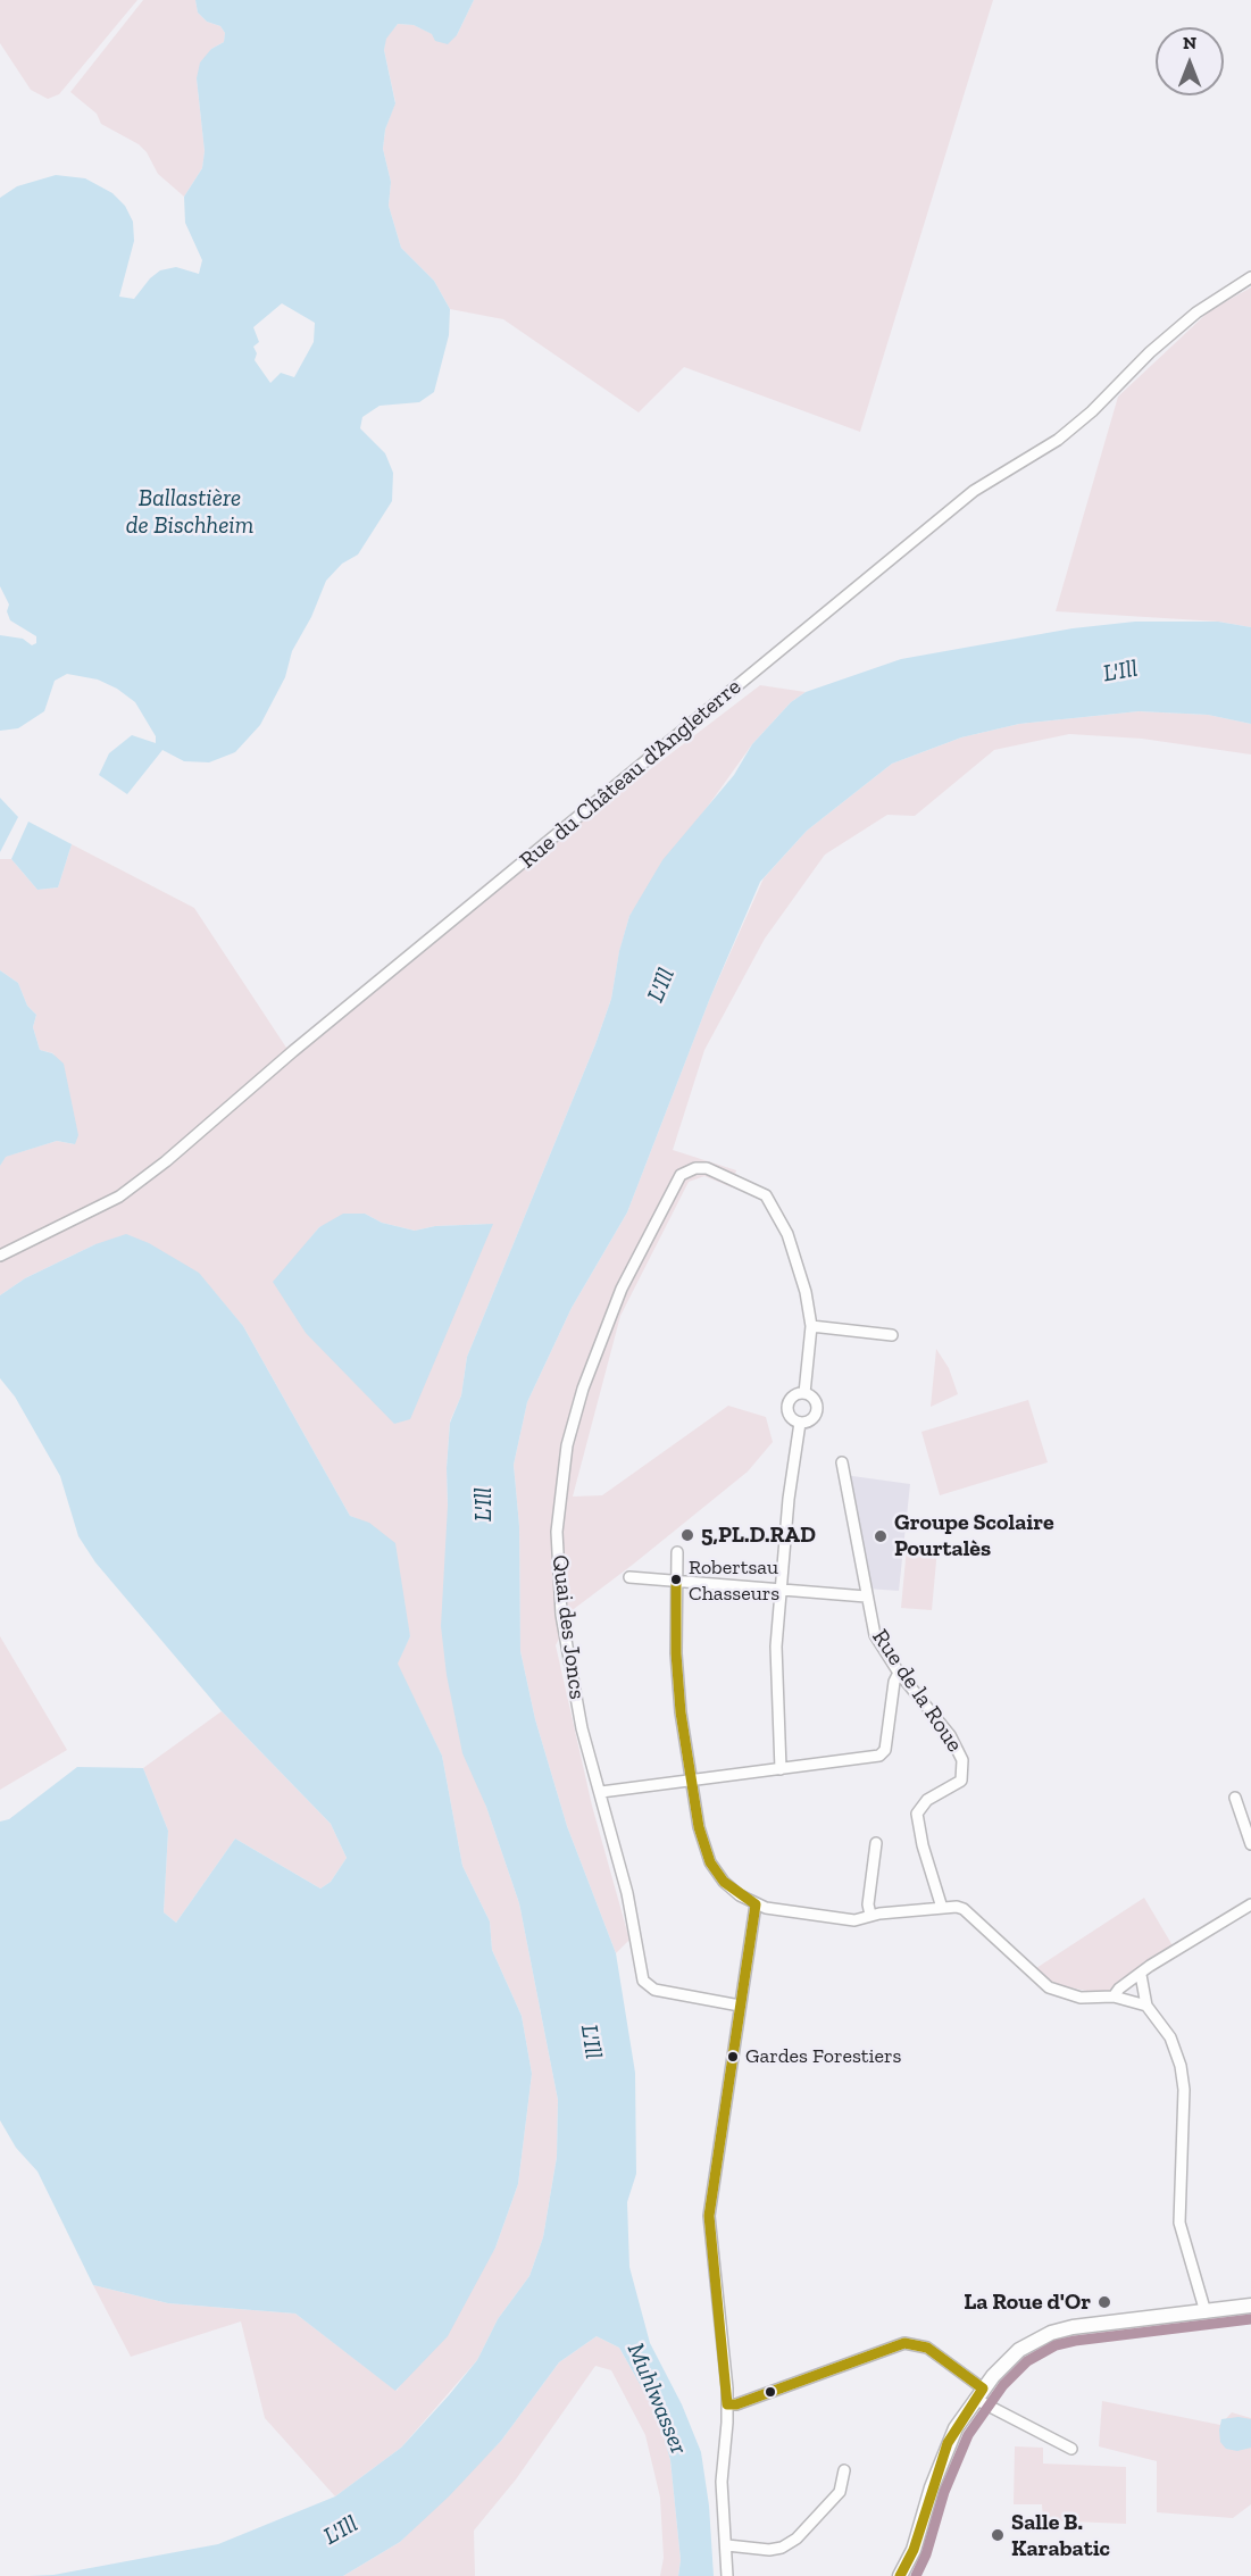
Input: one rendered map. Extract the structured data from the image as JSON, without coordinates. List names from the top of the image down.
{
  "streets": {
    "street": ["Rue du Château d'Angleterre", "Quai des Joncs", "Rue de la Roue"]
  },
  "water": ["Ballastière de Bischheim", "L'Ill", "Muhlwasser"],
  "places": [
    "5,PL.D.RAD",
    "Groupe Scolaire Pourtalès",
    "Robertsau Chasseurs",
    "Gardes Forestiers",
    "La Roue d'Or",
    "Salle B. Karabatic"
  ],
  "north": "top"
}
